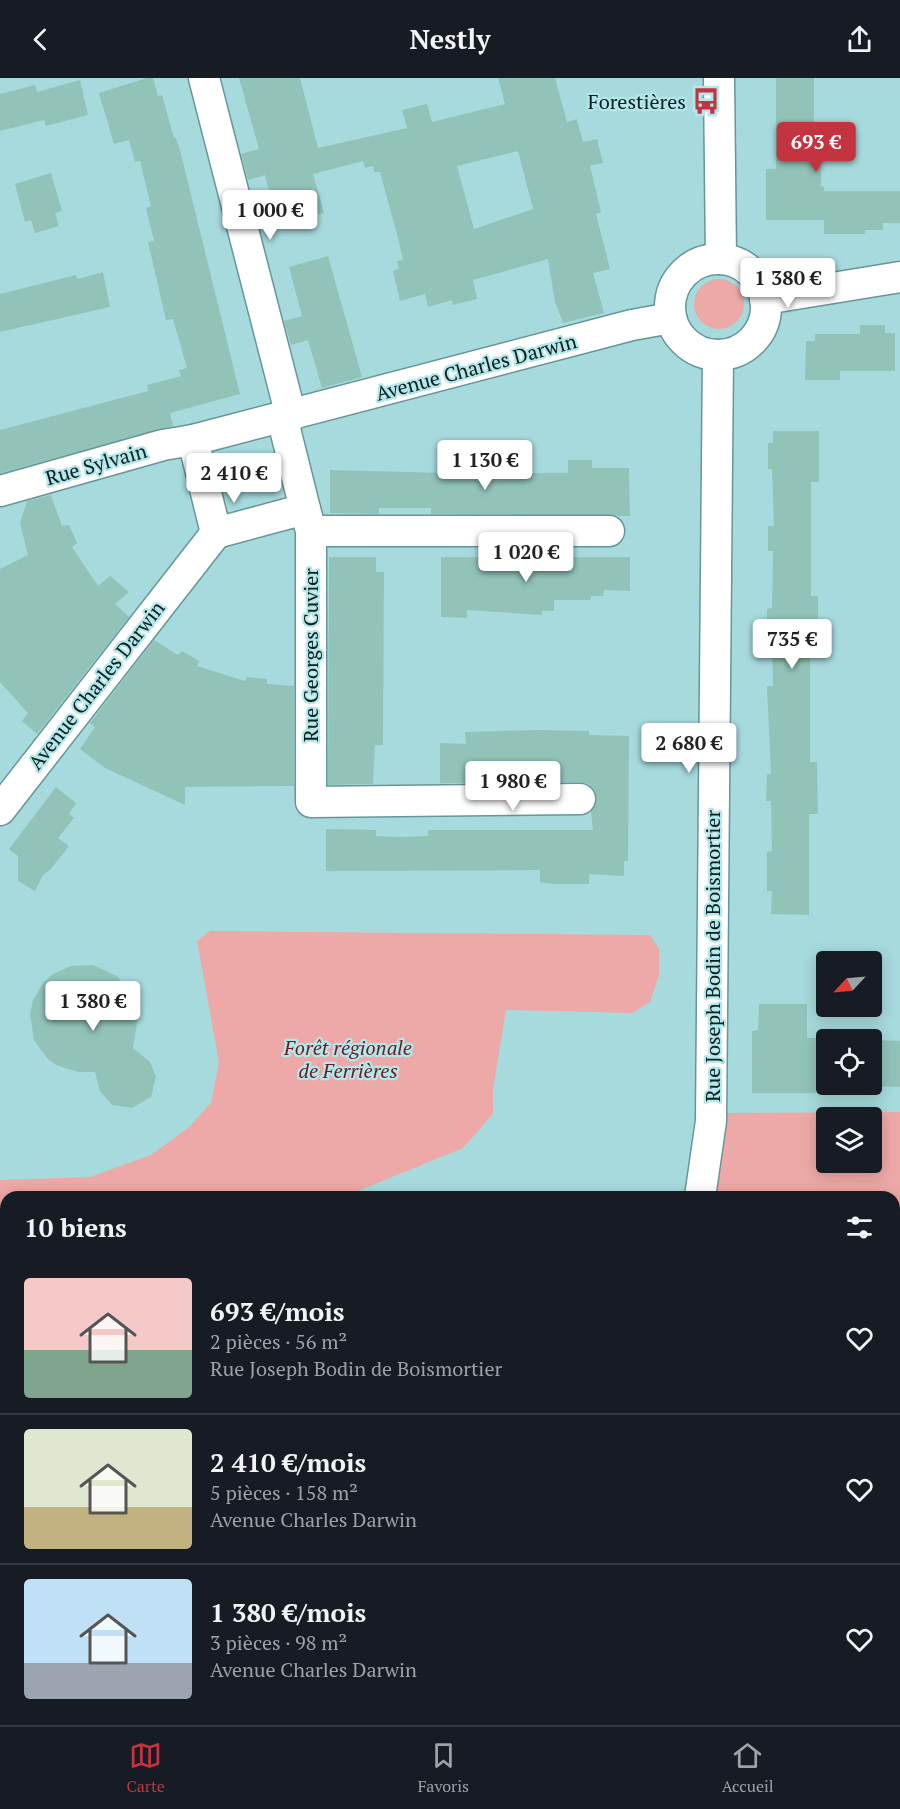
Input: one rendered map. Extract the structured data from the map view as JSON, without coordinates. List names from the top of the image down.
{
  "streets": {
    "street": [
      "Avenue Charles Darwin",
      "Rue Sylvain",
      "Rue Georges Cuvier",
      "Rue Joseph Bodin de Boismortier"
    ]
  },
  "crossings": [
    ["Avenue Charles Darwin", "Rue Sylvain"],
    ["Avenue Charles Darwin", "Rue Joseph Bodin de Boismortier"]
  ],
  "parks": ["Forêt régionale de Ferrières"],
  "places": {
    "bus stop": ["Forestières"]
  },
  "north": "bottom left",
  "page": {
    "header": "Nestly",
    "price": [
      "693 €",
      "1 000 €",
      "1 380 €",
      "1 130 €",
      "2 410 €",
      "1 020 €",
      "735 €",
      "2 680 €",
      "1 980 €",
      "1 380 €"
    ],
    "heading": "10 biens",
    "list": [
      {
        "name": "693 €/mois",
        "note": "2 pièces · 56 m² · Rue Joseph Bodin de Boismortier"
      },
      {
        "name": "2 410 €/mois",
        "note": "5 pièces · 158 m² · Avenue Charles Darwin"
      },
      {
        "name": "1 380 €/mois",
        "note": "3 pièces · 98 m² · Avenue Charles Darwin"
      }
    ],
    "tabs": ["Carte", "Favoris", "Accueil"]
  }
}
